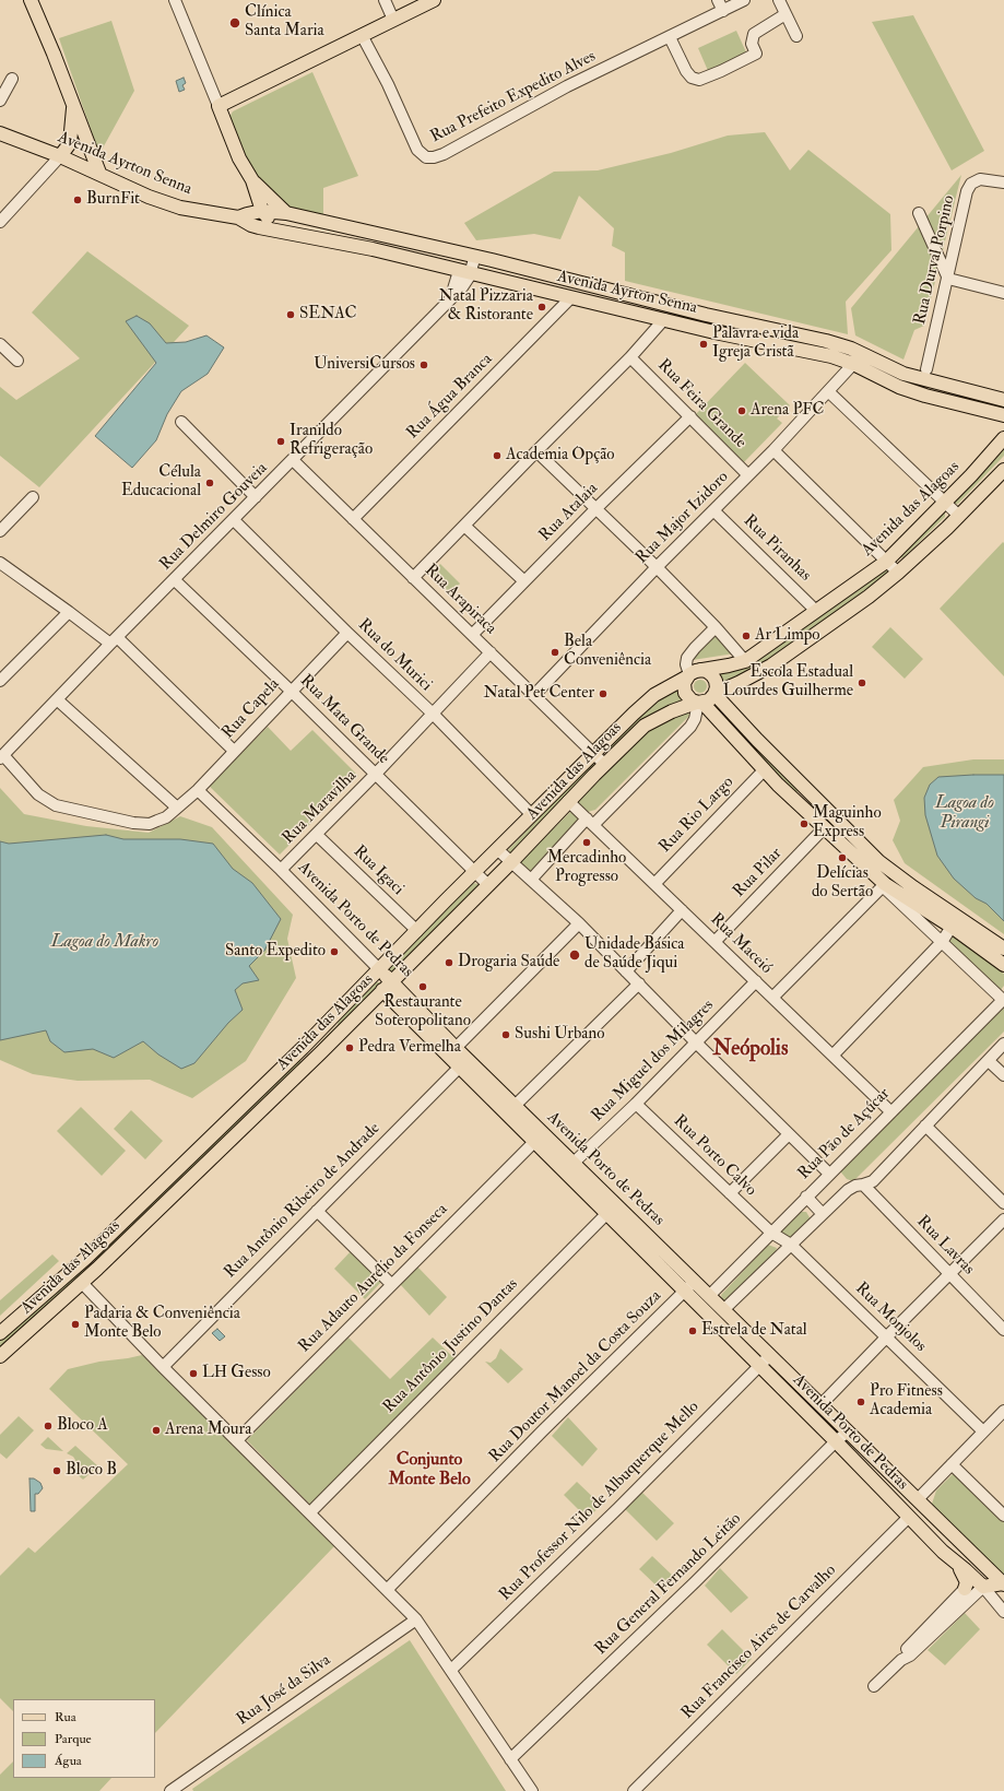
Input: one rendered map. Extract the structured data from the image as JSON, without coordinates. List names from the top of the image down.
{
  "streets": {
    "main road": ["Avenida Ayrton Senna", "Avenida das Alagoas", "Avenida Porto de Pedras"],
    "street": [
      "Rua Prefeito Expedito Alves",
      "Rua Durval Porpino",
      "Rua Água Branca",
      "Rua Feira Grande",
      "Rua Atalaia",
      "Rua Delmiro Gouveia",
      "Rua Major Izidoro",
      "Rua Piranhas",
      "Rua Arapiraca",
      "Rua do Murici",
      "Rua Capela",
      "Rua Mata Grande",
      "Rua Maravilha",
      "Rua Rio Largo",
      "Rua Igaci",
      "Rua Pilar",
      "Rua Maceió",
      "Rua Miguel dos Milagres",
      "Rua Pão de Açúcar",
      "Rua Porto Calvo",
      "Rua Antônio Ribeiro de Andrade",
      "Rua Lavras",
      "Rua Adauto Aurélio da Fonseca",
      "Rua Monjolos",
      "Rua Antônio Justino Dantas",
      "Rua Doutor Manoel da Costa Souza",
      "Rua Professor Nilo de Albuquerque Mello",
      "Rua General Fernando Leitão",
      "Rua Francisco Aires de Carvalho",
      "Rua José da Silva"
    ]
  },
  "crossings": [
    ["Avenida Ayrton Senna", "Rua Água Branca"],
    ["Avenida Ayrton Senna", "Rua Delmiro Gouveia"],
    ["Avenida Ayrton Senna", "Rua Major Izidoro"],
    ["Rua Água Branca", "Rua Arapiraca"],
    ["Rua Feira Grande", "Rua Atalaia"],
    ["Rua Feira Grande", "Rua Major Izidoro"],
    ["Avenida das Alagoas", "Rua Piranhas"],
    ["Avenida das Alagoas", "Rua Arapiraca"],
    ["Avenida das Alagoas", "Rua do Murici"],
    ["Avenida das Alagoas", "Rua Mata Grande"],
    ["Avenida das Alagoas", "Rua Igaci"],
    ["Avenida das Alagoas", "Avenida Porto de Pedras"],
    ["Avenida das Alagoas", "Rua Maceió"],
    ["Rua Atalaia", "Rua Arapiraca"],
    ["Rua Delmiro Gouveia", "Rua Arapiraca"],
    ["Rua Delmiro Gouveia", "Rua do Murici"],
    ["Rua Delmiro Gouveia", "Rua Capela"],
    ["Rua Delmiro Gouveia", "Rua Mata Grande"],
    ["Rua Major Izidoro", "Rua Piranhas"],
    ["Rua Major Izidoro", "Rua Arapiraca"],
    ["Rua Arapiraca", "Rua Maravilha"],
    ["Rua do Murici", "Rua Capela"],
    ["Rua do Murici", "Rua Maravilha"],
    ["Rua Capela", "Rua Mata Grande"],
    ["Rua Capela", "Avenida Porto de Pedras"],
    ["Rua Mata Grande", "Rua Maravilha"],
    ["Rua Maravilha", "Rua Igaci"],
    ["Rua Maravilha", "Avenida Porto de Pedras"],
    ["Rua Rio Largo", "Rua Maceió"],
    ["Rua Pilar", "Rua Maceió"],
    ["Avenida Porto de Pedras", "Rua Miguel dos Milagres"],
    ["Avenida Porto de Pedras", "Rua Pão de Açúcar"],
    ["Avenida Porto de Pedras", "Rua Antônio Ribeiro de Andrade"],
    ["Avenida Porto de Pedras", "Rua Adauto Aurélio da Fonseca"],
    ["Avenida Porto de Pedras", "Rua Antônio Justino Dantas"],
    ["Avenida Porto de Pedras", "Rua Doutor Manoel da Costa Souza"],
    ["Avenida Porto de Pedras", "Rua Professor Nilo de Albuquerque Mello"],
    ["Avenida Porto de Pedras", "Rua General Fernando Leitão"],
    ["Avenida Porto de Pedras", "Rua Francisco Aires de Carvalho"],
    ["Rua Maceió", "Rua Miguel dos Milagres"],
    ["Rua Maceió", "Rua Pão de Açúcar"],
    ["Rua Miguel dos Milagres", "Rua Porto Calvo"],
    ["Rua Pão de Açúcar", "Rua Porto Calvo"],
    ["Rua Pão de Açúcar", "Rua Monjolos"],
    ["Rua Porto Calvo", "Rua Monjolos"]
  ],
  "districts": ["Neópolis", "Conjunto Monte Belo"],
  "water": ["Lagoa do Pirangi", "Lagoa do Makro"],
  "places": [
    "Clínica Santa Maria",
    "BurnFit",
    "Natal Pizzaria & Ristorante",
    "SENAC",
    "Palavra e vida Igreja Cristã",
    "UniversiCursos",
    "Arena PFC",
    "Iranildo Refrigeração",
    "Academia Opção",
    "Célula Educacional",
    "Ar Limpo",
    "Bela Conveniência",
    "Escola Estadual Lourdes Guilherme",
    "Natal Pet Center",
    "Maguinho Express",
    "Mercadinho Progresso",
    "Delícias do Sertão",
    "Santo Expedito",
    "Unidade Básica de Saúde Jiqui",
    "Drogaria Saúde",
    "Restaurante Soteropolitano",
    "Sushi Urbano",
    "Pedra Vermelha",
    "Padaria & Conveniência Monte Belo",
    "Estrela de Natal",
    "LH Gesso",
    "Pro Fitness Academia",
    "Bloco A",
    "Arena Moura",
    "Bloco B"
  ],
  "legend": ["Rua", "Parque", "Água"]
}
